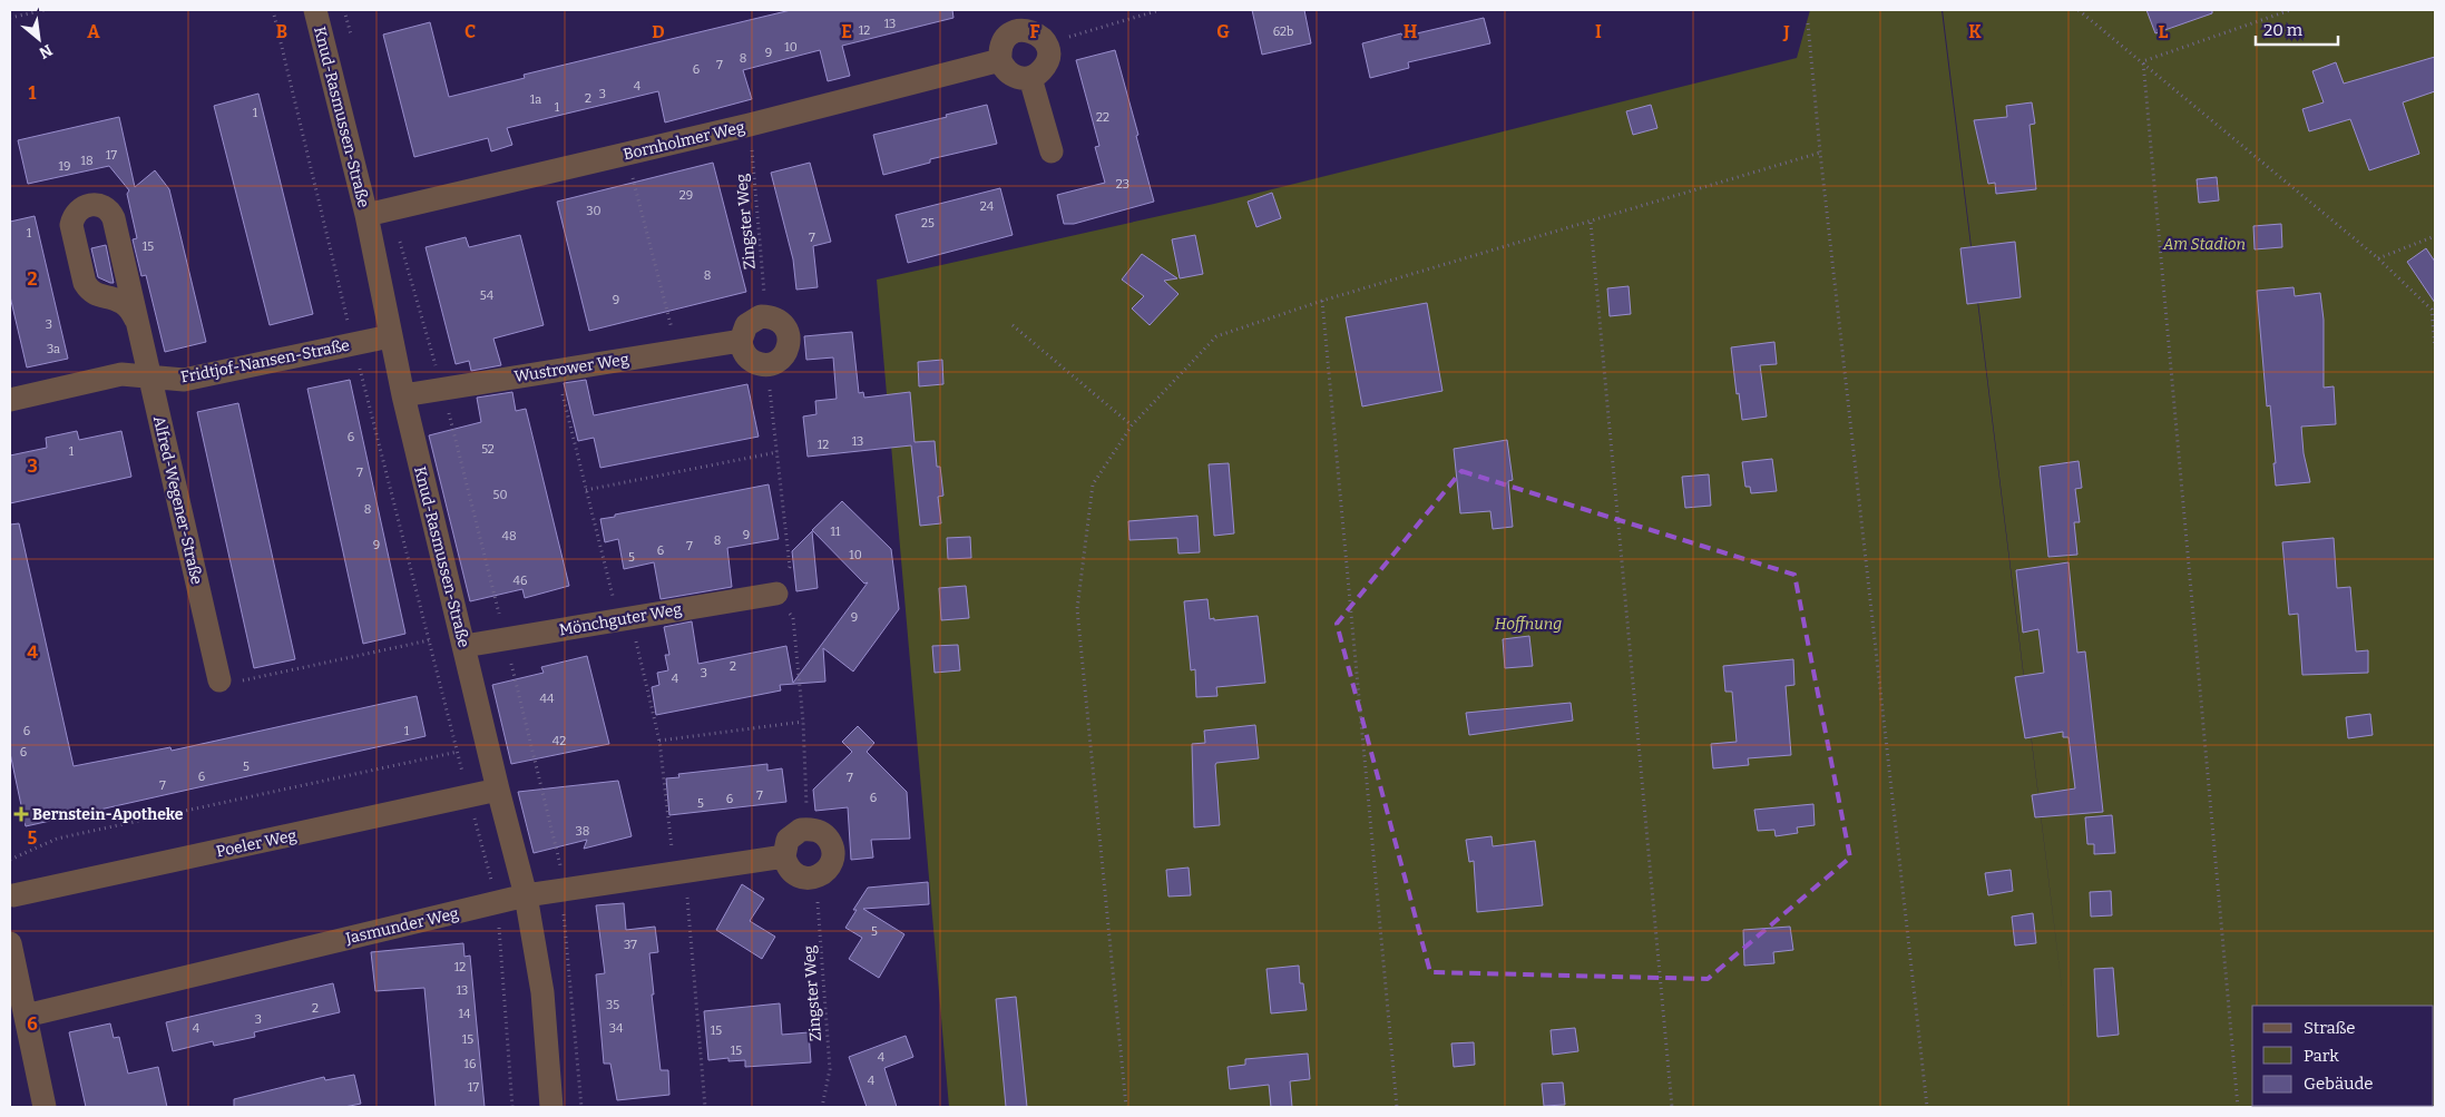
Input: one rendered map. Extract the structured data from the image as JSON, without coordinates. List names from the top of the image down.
{
  "streets": {
    "street": [
      "Knud-Rasmussen-Straße",
      "Bornholmer Weg",
      "Fridtjof-Nansen-Straße",
      "Wustrower Weg",
      "Alfred-Wegener-Straße",
      "Mönchguter Weg",
      "Poeler Weg",
      "Jasmunder Weg"
    ],
    "path": ["Zingster Weg"]
  },
  "crossings": [
    ["Knud-Rasmussen-Straße", "Bornholmer Weg"],
    ["Knud-Rasmussen-Straße", "Fridtjof-Nansen-Straße"],
    ["Knud-Rasmussen-Straße", "Wustrower Weg"],
    ["Knud-Rasmussen-Straße", "Mönchguter Weg"],
    ["Knud-Rasmussen-Straße", "Poeler Weg"],
    ["Knud-Rasmussen-Straße", "Jasmunder Weg"],
    ["Bornholmer Weg", "Zingster Weg"],
    ["Zingster Weg", "Wustrower Weg"],
    ["Zingster Weg", "Jasmunder Weg"],
    ["Fridtjof-Nansen-Straße", "Alfred-Wegener-Straße"]
  ],
  "parks": ["Am Stadion", "Hoffnung"],
  "places": {
    "health": ["Bernstein-Apotheke"]
  },
  "house_numbers": [
    "13",
    "12",
    "62b",
    "10",
    "9",
    "8",
    "7",
    "6",
    "4",
    "3",
    "2",
    "1a",
    "1",
    "1",
    "22",
    "17",
    "18",
    "19",
    "23",
    "29",
    "24",
    "30",
    "25",
    "1",
    "7",
    "15",
    "8",
    "54",
    "9",
    "3",
    "3a",
    "6",
    "13",
    "12",
    "52",
    "1",
    "7",
    "50",
    "8",
    "11",
    "9",
    "48",
    "8",
    "9",
    "7",
    "6",
    "10",
    "5",
    "46",
    "9",
    "2",
    "3",
    "4",
    "44",
    "6",
    "1",
    "42",
    "6",
    "5",
    "6",
    "7",
    "7",
    "7",
    "6",
    "6",
    "5",
    "38",
    "5",
    "37",
    "12",
    "13",
    "35",
    "2",
    "14",
    "3",
    "4",
    "34",
    "15",
    "15",
    "15",
    "4",
    "16",
    "4",
    "17"
  ],
  "legend": ["Straße", "Park", "Gebäude"],
  "scale_bar": "20 m",
  "north": "bottom right",
  "grid": {
    "columns": [
      "A",
      "B",
      "C",
      "D",
      "E",
      "F",
      "G",
      "H",
      "I",
      "J",
      "K",
      "L"
    ],
    "rows": [
      "1",
      "2",
      "3",
      "4",
      "5",
      "6"
    ]
  }
}
